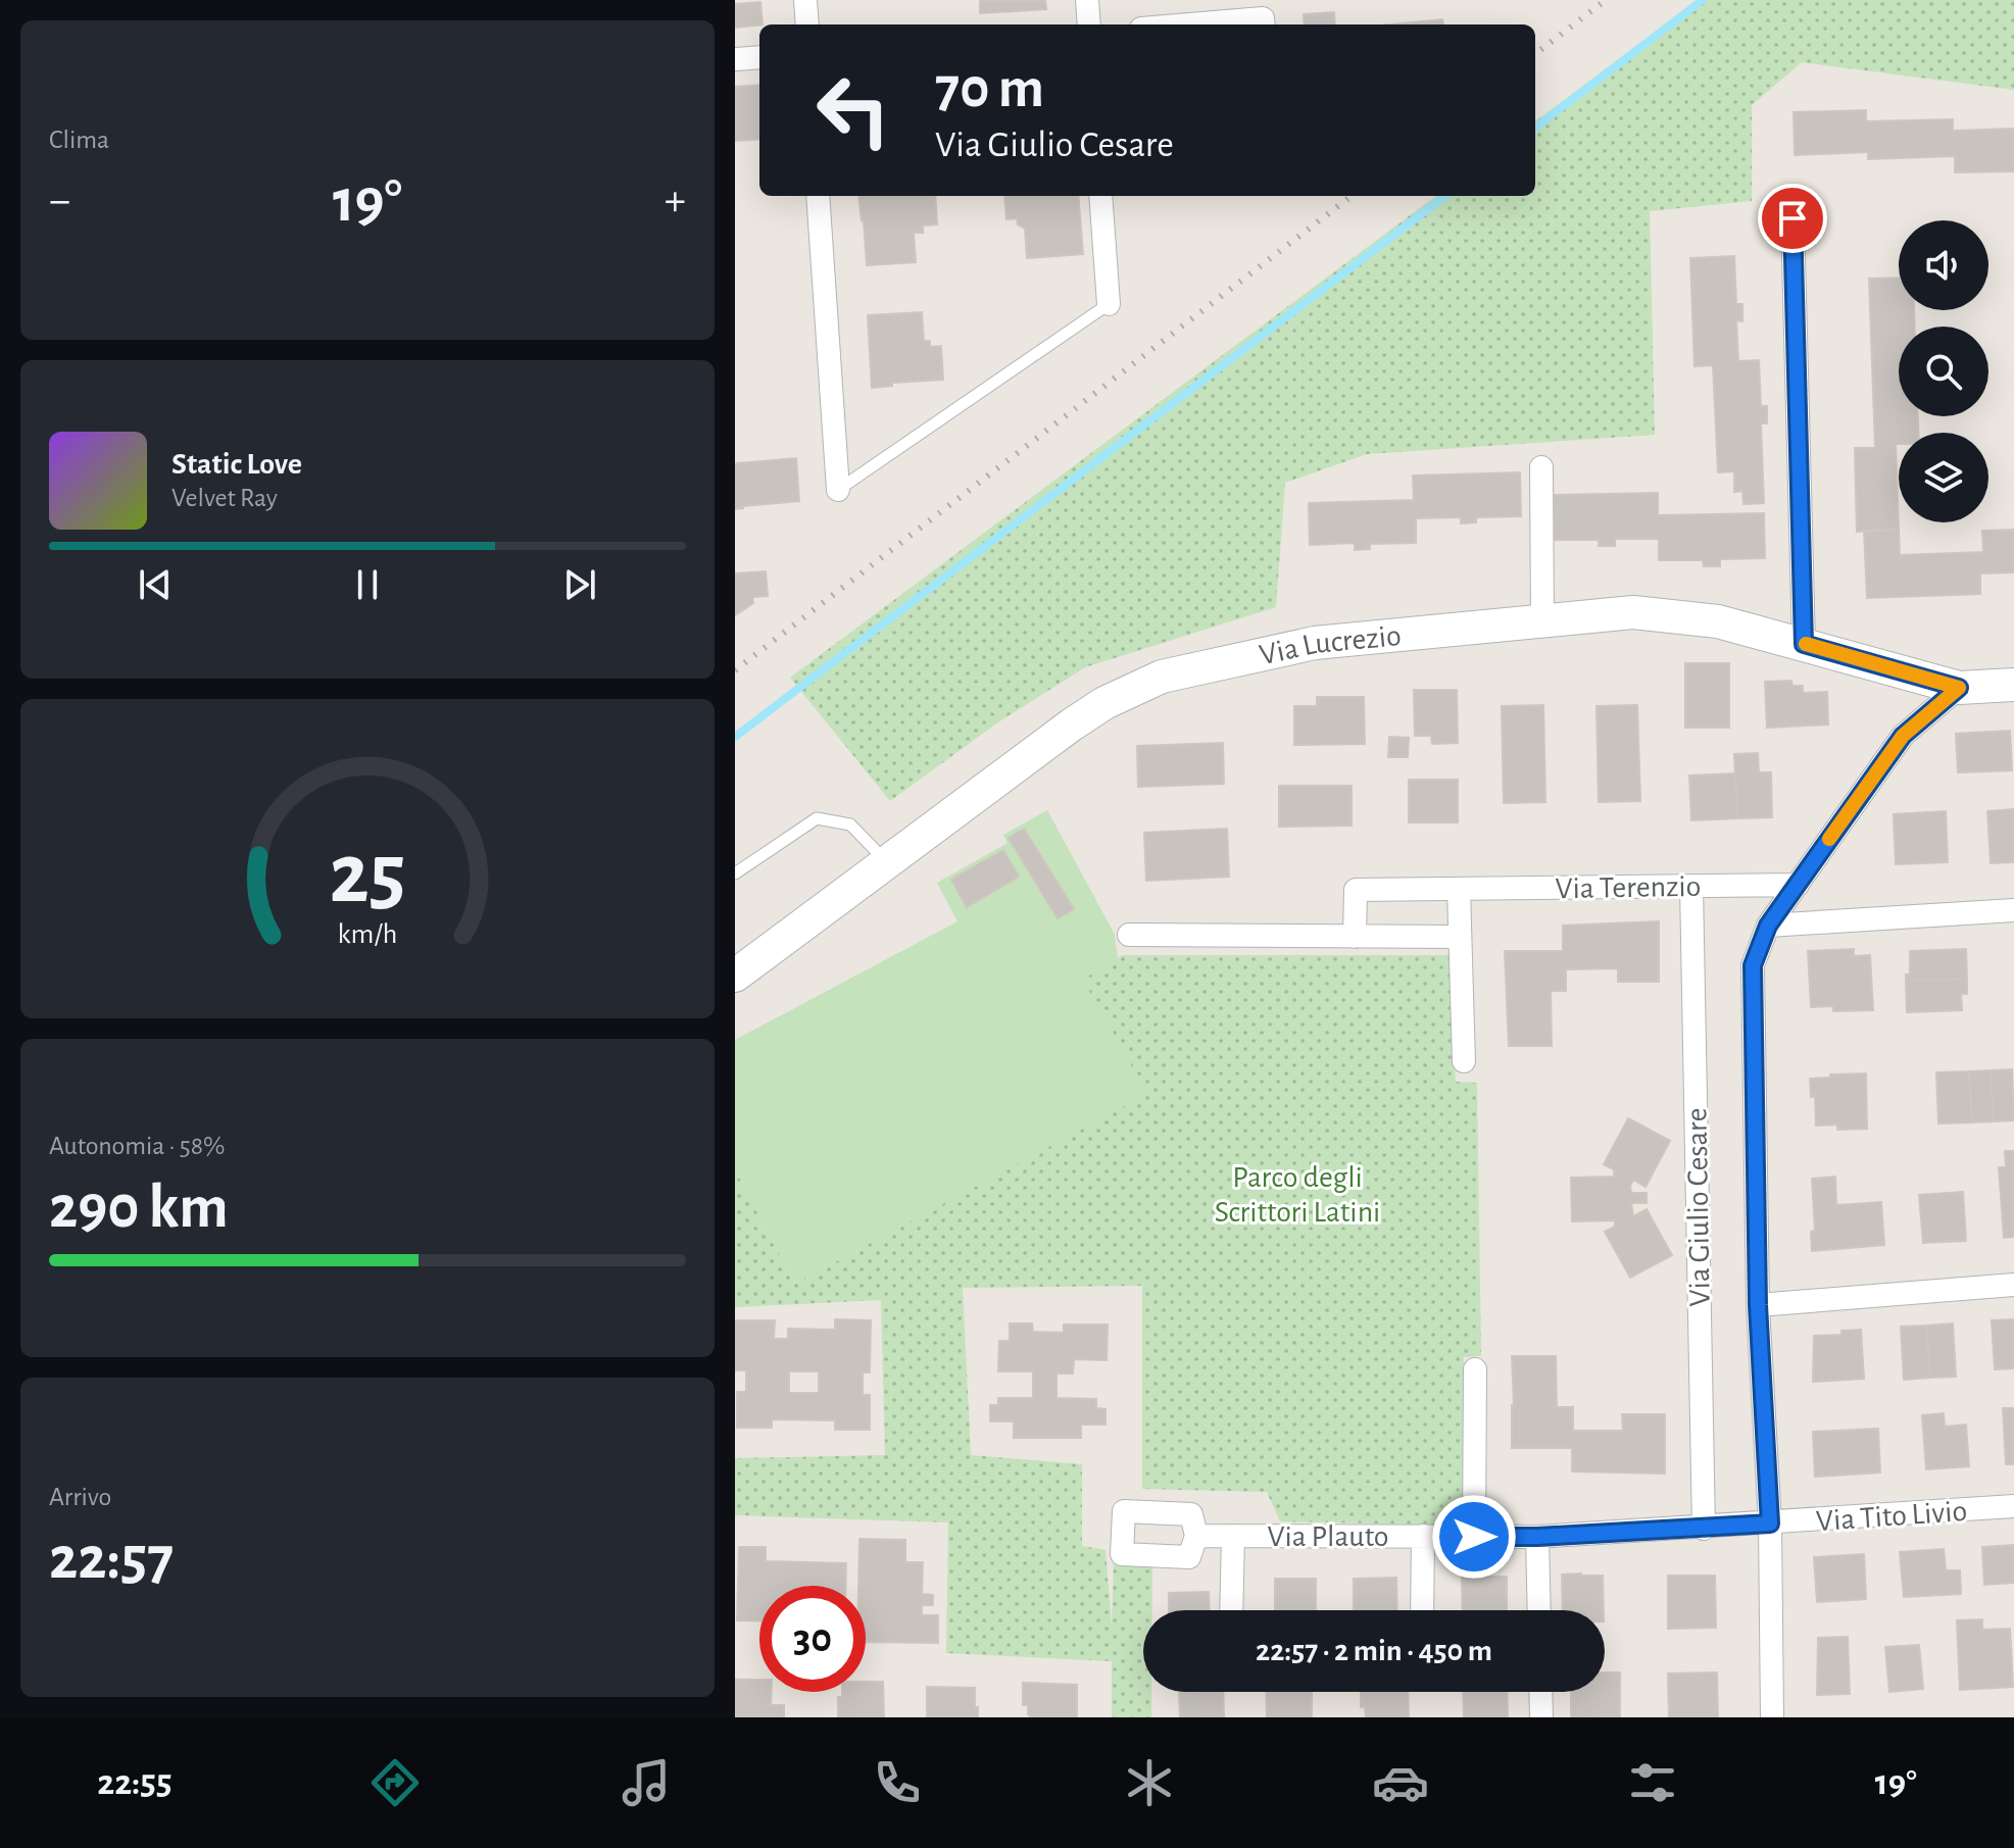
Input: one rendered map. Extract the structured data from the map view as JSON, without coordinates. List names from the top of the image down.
{
  "streets": {
    "street": [
      "Via Lucrezio",
      "Via Terenzio",
      "Via Giulio Cesare",
      "Via Tito Livio",
      "Via Plauto"
    ]
  },
  "crossings": [
    ["Via Lucrezio", "Via Giulio Cesare"],
    ["Via Terenzio", "Via Giulio Cesare"],
    ["Via Giulio Cesare", "Via Tito Livio"],
    ["Via Giulio Cesare", "Via Plauto"],
    ["Via Tito Livio", "Via Plauto"]
  ],
  "parks": ["Parco degli Scrittori Latini"],
  "page": {
    "tile": [
      "Clima",
      ["Autonomia · 58%", "290 km"],
      ["Arrivo", "22:57"]
    ],
    "turn": ["70 m", "Via Giulio Cesare"],
    "heat": ["−", "19°", "+"],
    "song": ["Static Love", "Velvet Ray"],
    "limit": "30",
    "trip": "22:57 · 2 min · 450 m",
    "tabs": ["22:55", "19°"],
    "gauge": ["25", "km/h"]
  }
}
